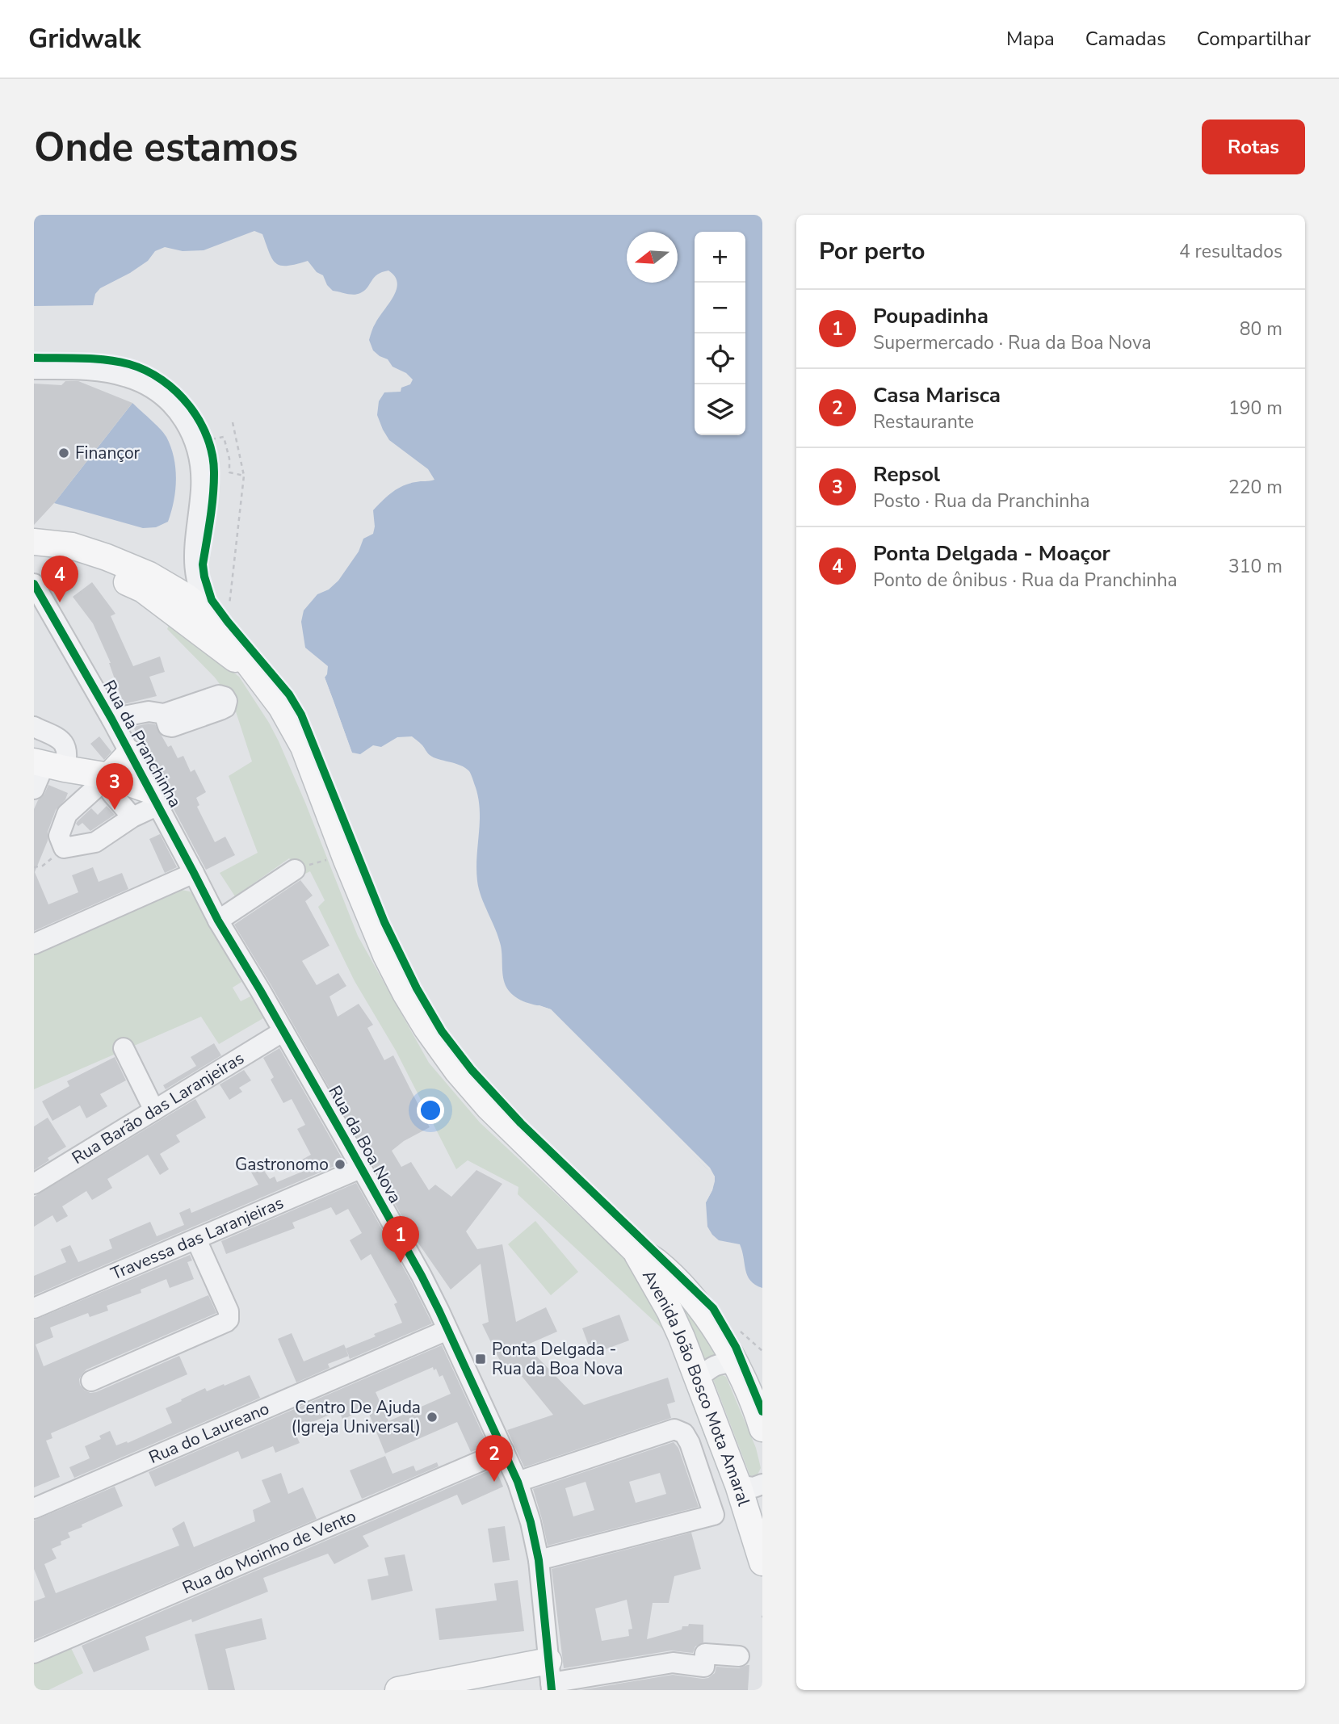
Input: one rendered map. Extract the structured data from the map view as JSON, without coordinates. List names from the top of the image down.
{
  "streets": {
    "main road": ["Avenida João Bosco Mota Amaral"],
    "street": [
      "Rua da Pranchinha",
      "Rua Barão das Laranjeiras",
      "Rua da Boa Nova",
      "Travessa das Laranjeiras",
      "Rua do Laureano",
      "Rua do Moinho de Vento"
    ]
  },
  "crossings": [
    ["Rua da Pranchinha", "Rua da Boa Nova"],
    ["Rua Barão das Laranjeiras", "Rua da Boa Nova"],
    ["Rua da Boa Nova", "Travessa das Laranjeiras"],
    ["Rua da Boa Nova", "Rua do Laureano"],
    ["Rua da Boa Nova", "Rua do Moinho de Vento"]
  ],
  "places": {
    "other": ["Finançor", "Gastronomo", "Centro De Ajuda (Igreja Universal)"],
    "transit": ["Ponta Delgada - Rua da Boa Nova"]
  },
  "north": "left",
  "page": {
    "header": "Gridwalk",
    "nav": ["Mapa", "Camadas", "Compartilhar"],
    "buttons": "Rotas",
    "title": "Onde estamos",
    "heading": ["Por perto", "4 resultados"],
    "map_buttons": ["+", "−"],
    "list": [
      {
        "mark": "1",
        "name": "Poupadinha",
        "note": "Supermercado · Rua da Boa Nova",
        "value": "80 m"
      },
      {
        "mark": "2",
        "name": "Casa Marisca",
        "note": "Restaurante",
        "value": "190 m"
      },
      {
        "mark": "3",
        "name": "Repsol",
        "note": "Posto · Rua da Pranchinha",
        "value": "220 m"
      },
      {
        "mark": "4",
        "name": "Ponta Delgada - Moaçor",
        "note": "Ponto de ônibus · Rua da Pranchinha",
        "value": "310 m"
      }
    ],
    "pins": [
      "4",
      "3",
      "1",
      "2"
    ]
  }
}
